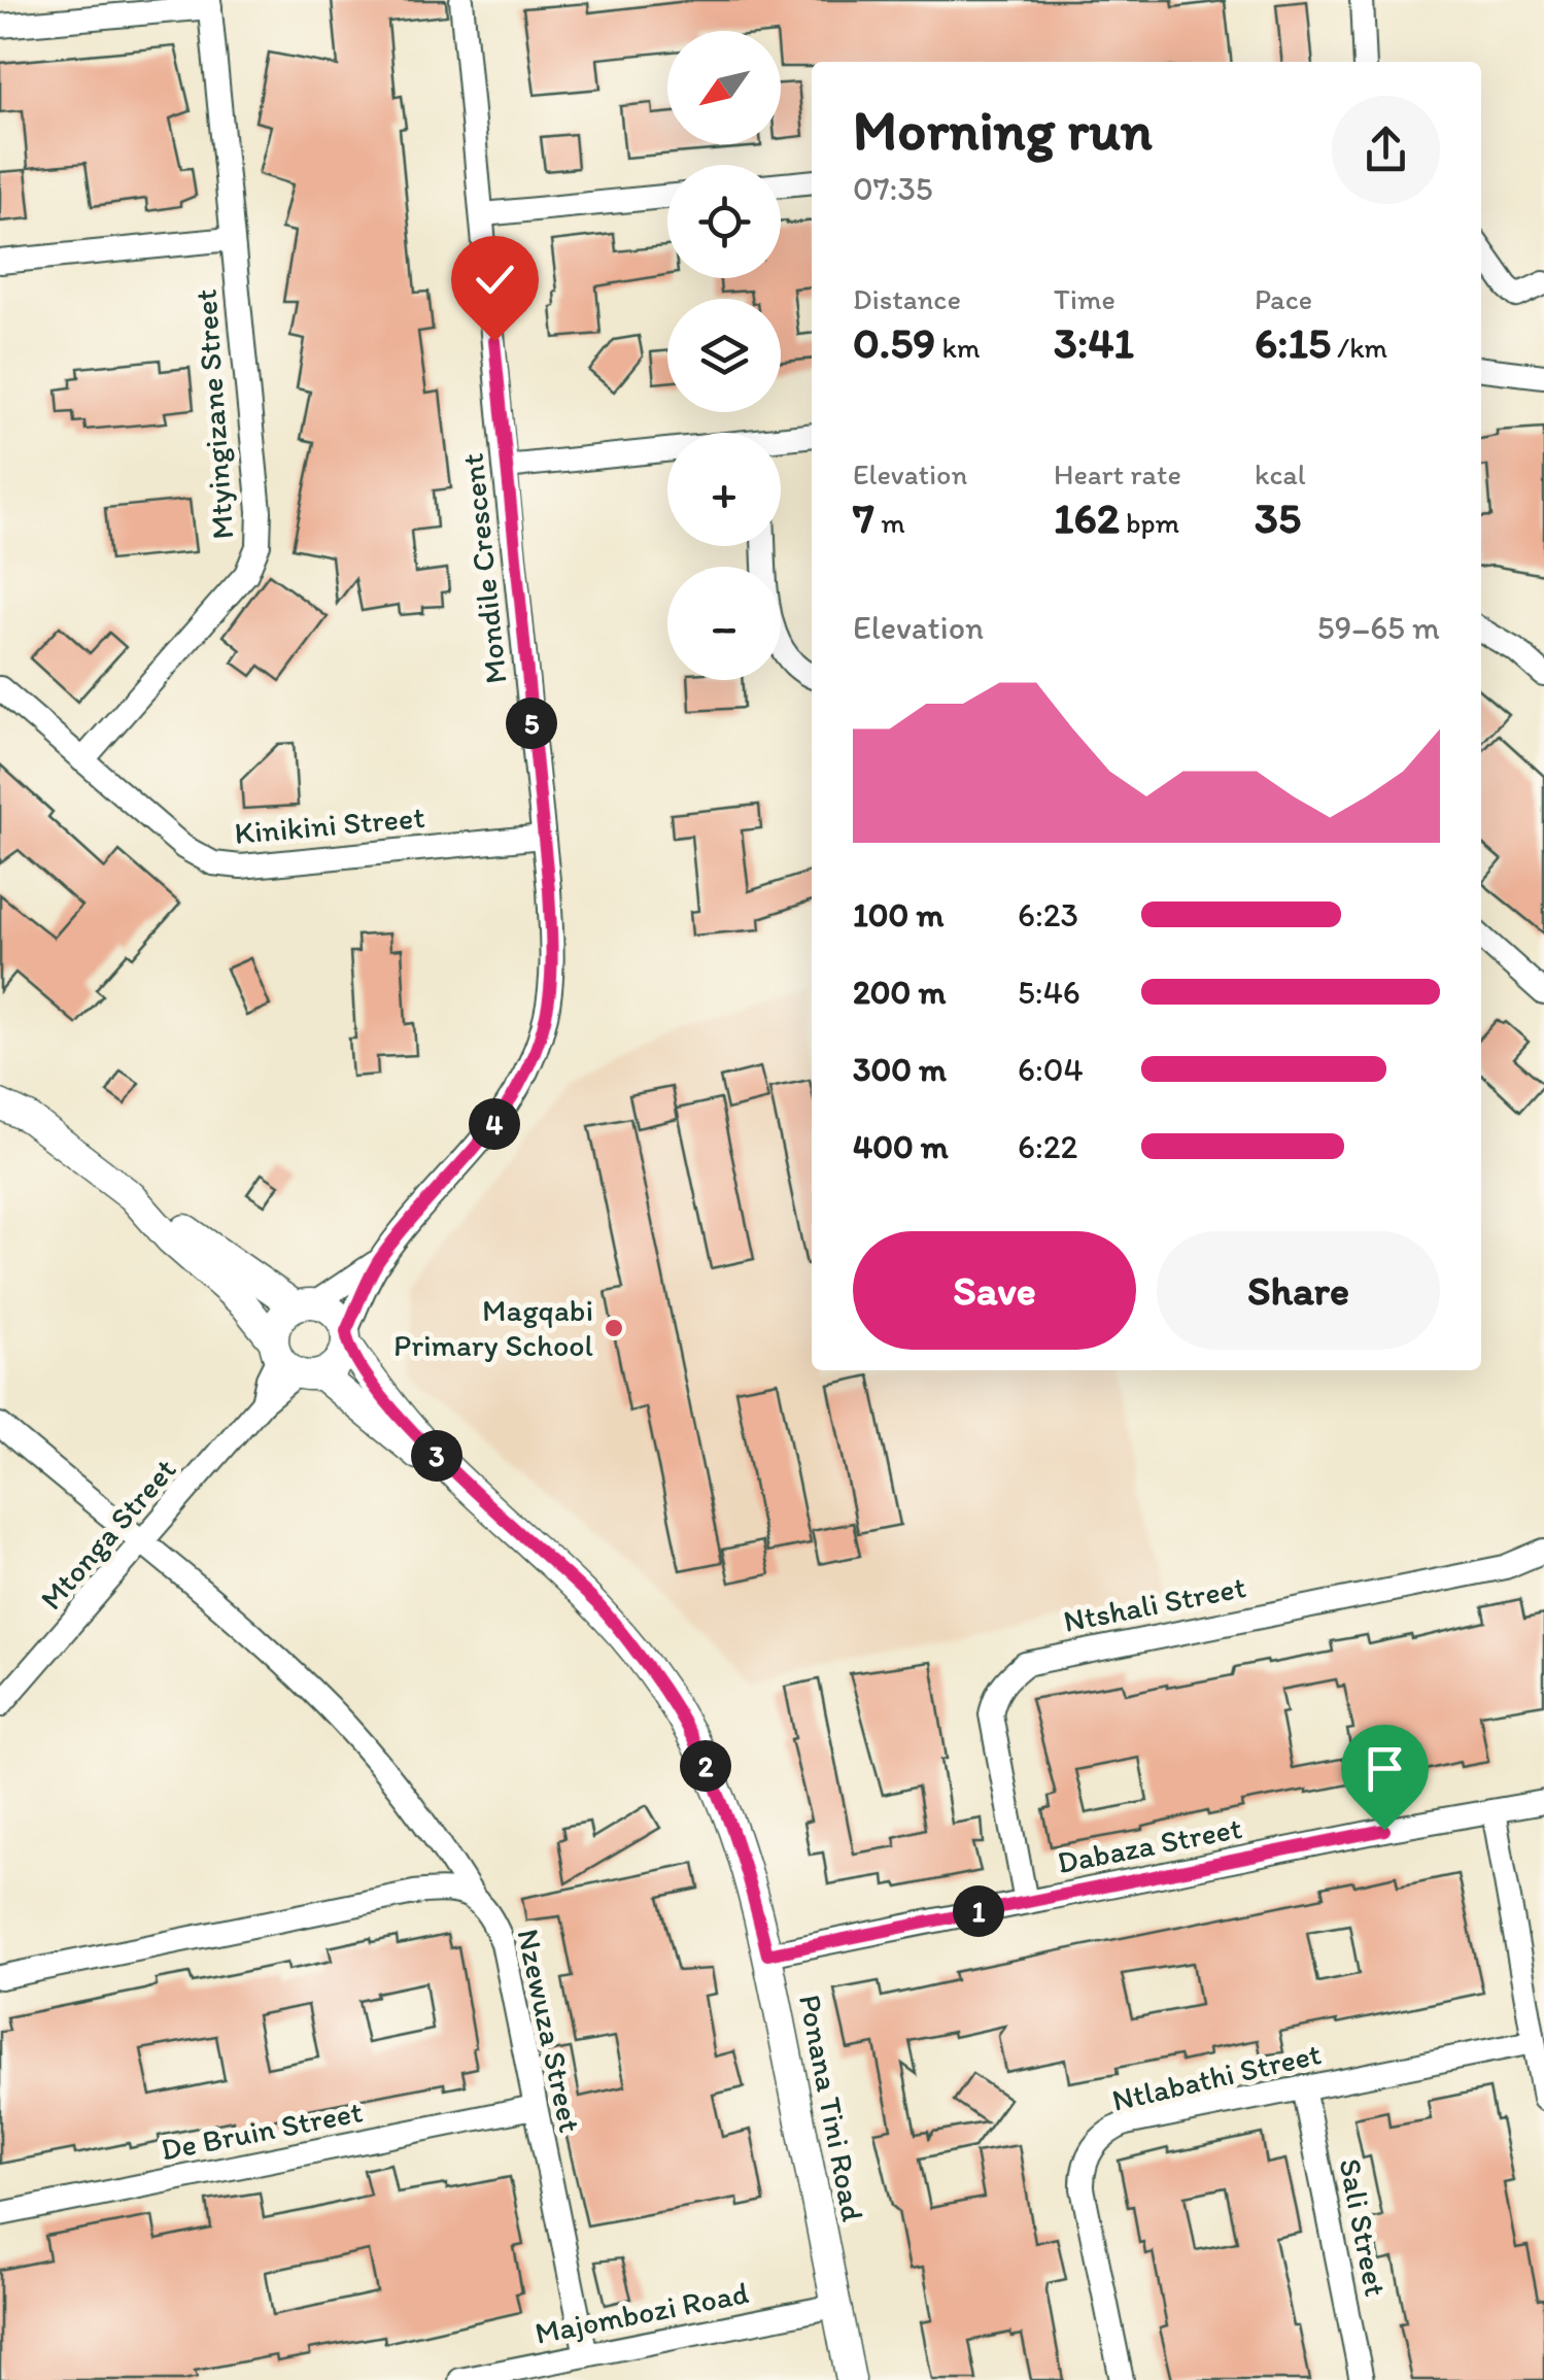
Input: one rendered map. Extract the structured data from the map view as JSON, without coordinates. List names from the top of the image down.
{
  "streets": {
    "street": [
      "Mtyingizane Street",
      "Mondile Crescent",
      "Kinikini Street",
      "Mtonga Street",
      "Ntshali Street",
      "Dabaza Street",
      "Nzewuza Street",
      "Ntlabathi Street",
      "Ponana Tini Road",
      "De Bruin Street",
      "Sali Street",
      "Majombozi Road"
    ]
  },
  "crossings": [
    ["Mtyingizane Street", "Kinikini Street"],
    ["Mondile Crescent", "Kinikini Street"],
    ["Mondile Crescent", "Mtonga Street"],
    ["Mondile Crescent", "Ponana Tini Road"],
    ["Mtonga Street", "Nzewuza Street"],
    ["Mtonga Street", "Ponana Tini Road"],
    ["Ntshali Street", "Dabaza Street"],
    ["Dabaza Street", "Ponana Tini Road"],
    ["Nzewuza Street", "De Bruin Street"],
    ["Nzewuza Street", "Majombozi Road"],
    ["Ntlabathi Street", "Sali Street"],
    ["Ponana Tini Road", "Majombozi Road"]
  ],
  "places": ["Magqabi Primary School"],
  "north": "bottom left",
  "page": {
    "map_buttons": ["+", "−"],
    "heading": ["Morning run", "07:35"],
    "stats": [
      ["Distance", "0.59 km"],
      ["Time", "3:41"],
      ["Pace", "6:15 /km"],
      ["Elevation", "7 m"],
      ["Heart rate", "162 bpm"],
      ["kcal", "35"]
    ],
    "chart": ["Elevation", "59–65 m"],
    "pins": [
      "5",
      "4",
      "3",
      "2",
      "1"
    ],
    "list": [
      {
        "name": "100 m",
        "note": "6:23"
      },
      {
        "name": "200 m",
        "note": "5:46"
      },
      {
        "name": "300 m",
        "note": "6:04"
      },
      {
        "name": "400 m",
        "note": "6:22"
      }
    ],
    "buttons": ["Save", "Share"]
  }
}
